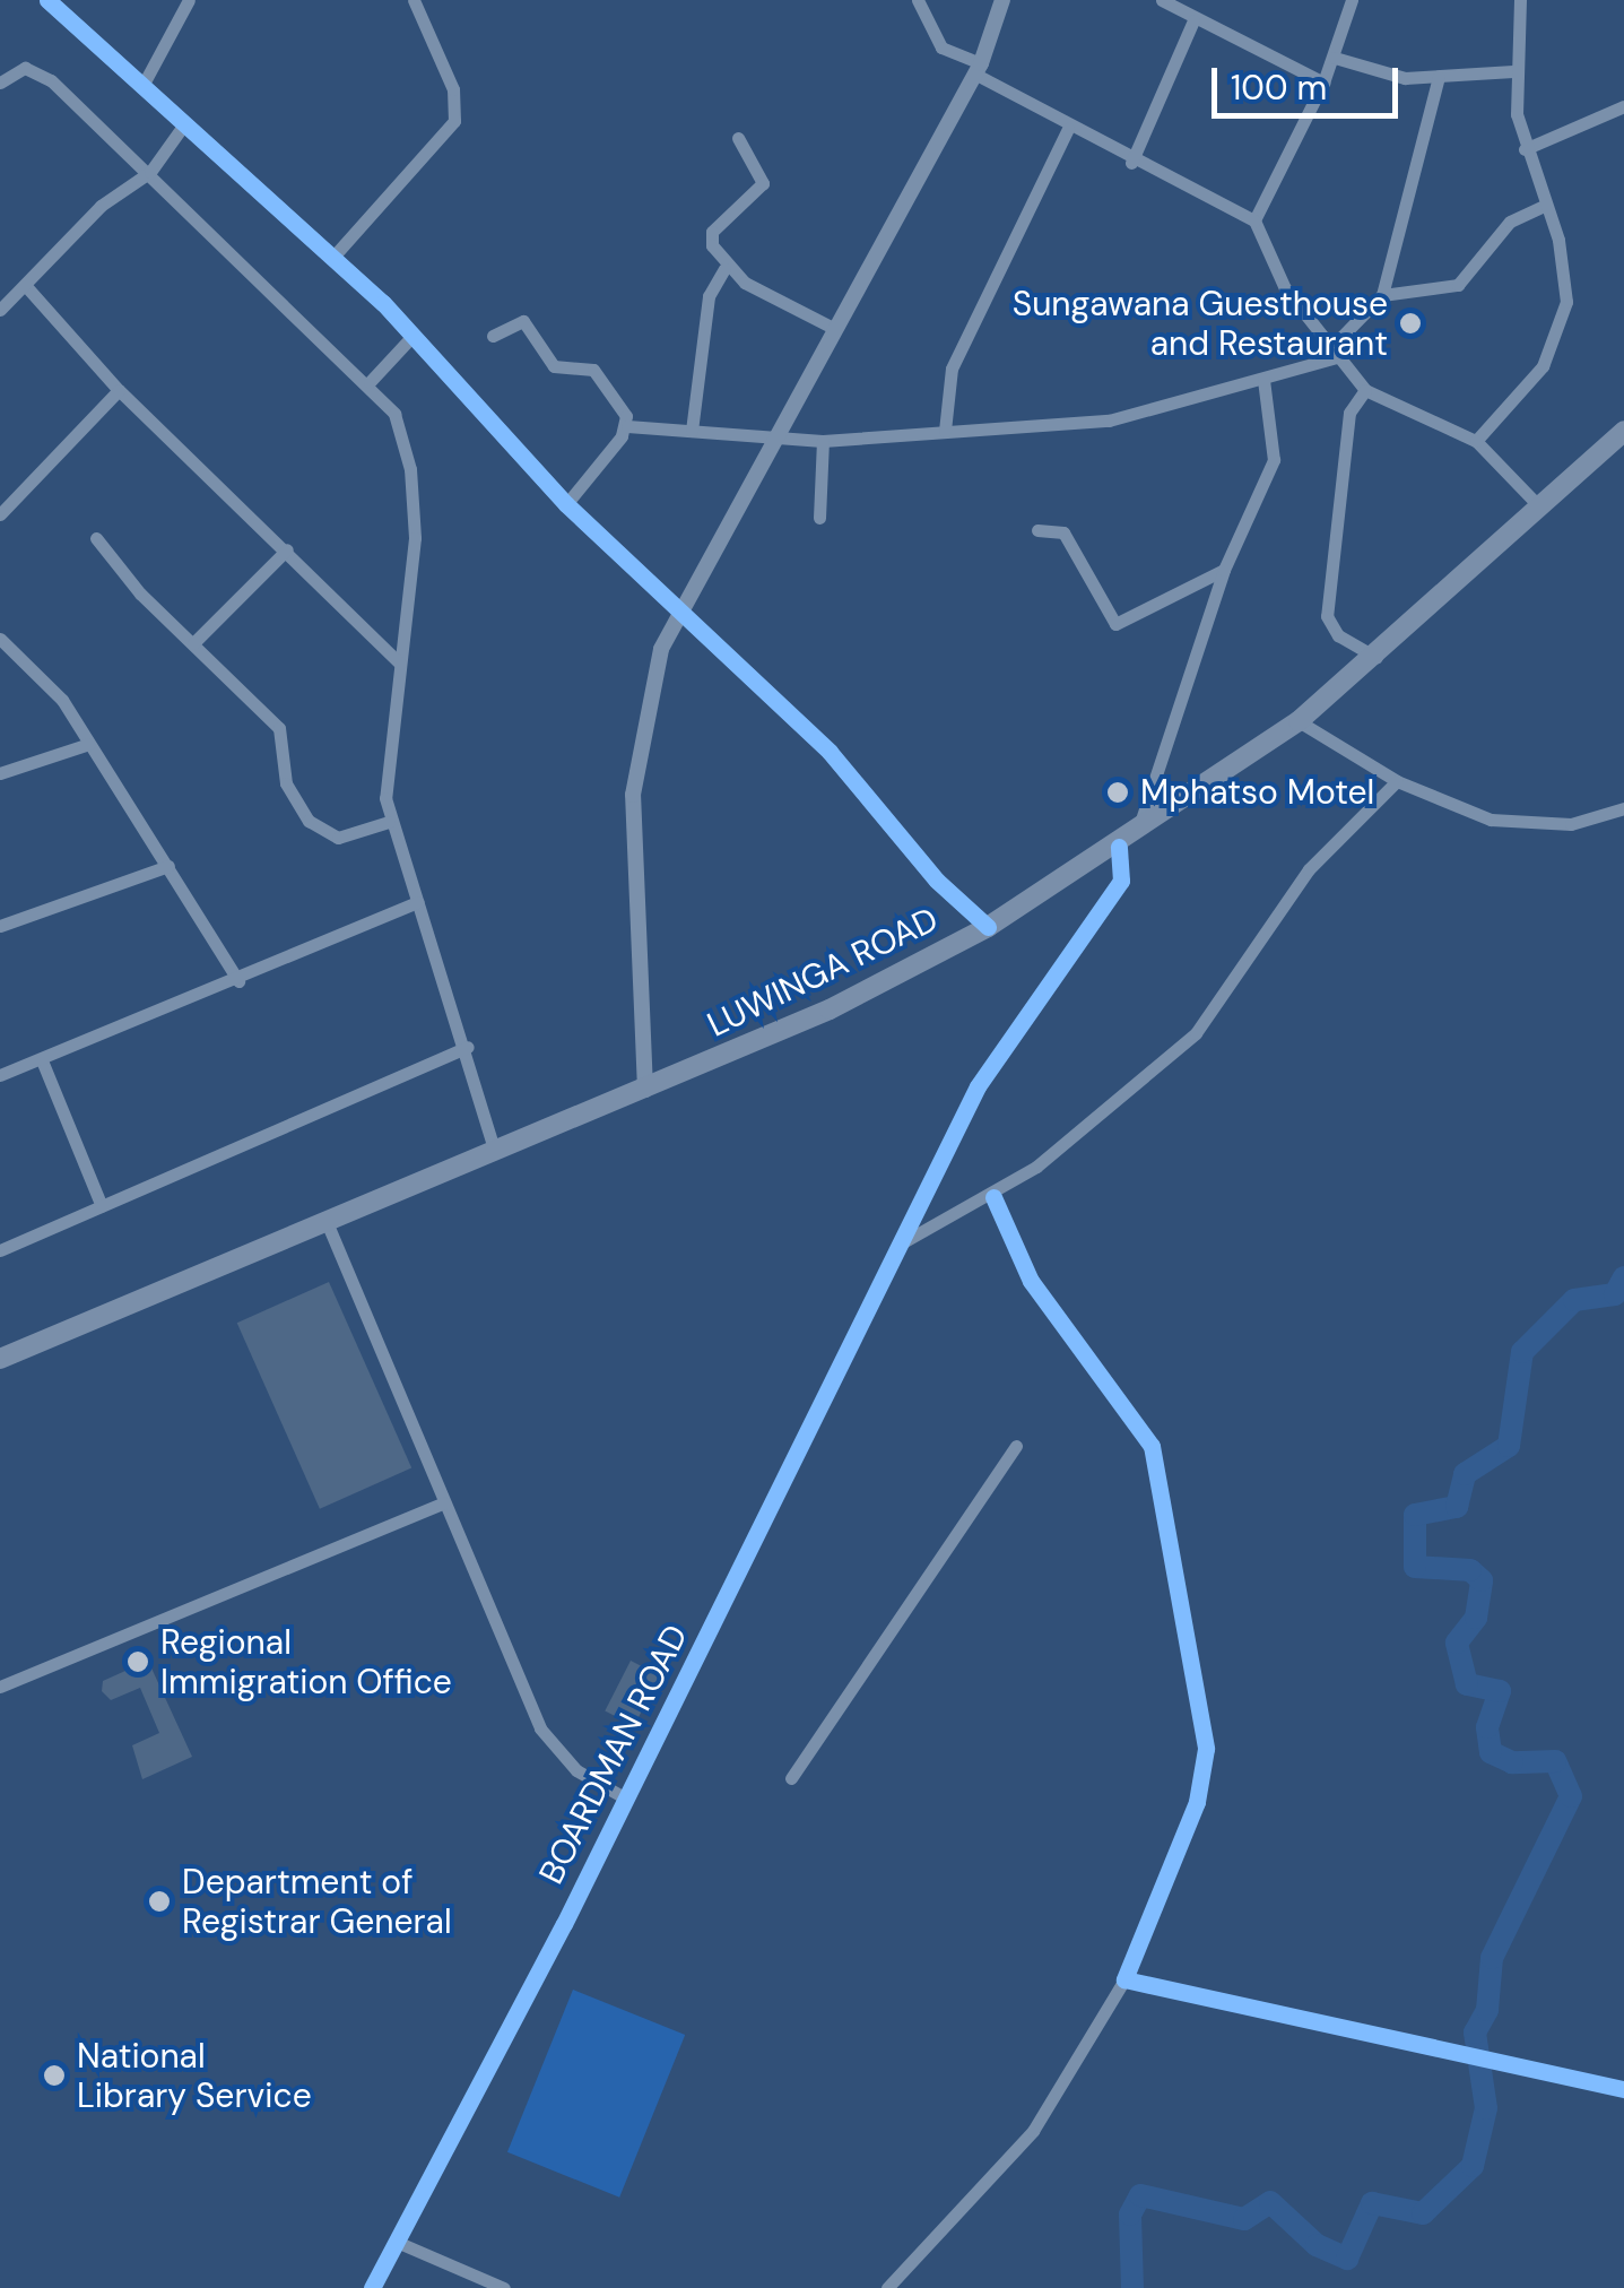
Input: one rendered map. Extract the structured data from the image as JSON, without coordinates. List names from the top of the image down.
{
  "streets": {
    "highway": ["LUWINGA ROAD"],
    "street": ["BOARDMAN ROAD"]
  },
  "crossings": [
    ["LUWINGA ROAD", "BOARDMAN ROAD"]
  ],
  "places": [
    "Sungawana Guesthouse and Restaurant",
    "Mphatso Motel",
    "Regional Immigration Office",
    "Department of Registrar General",
    "National Library Service"
  ],
  "scale_bar": "100 m"
}
